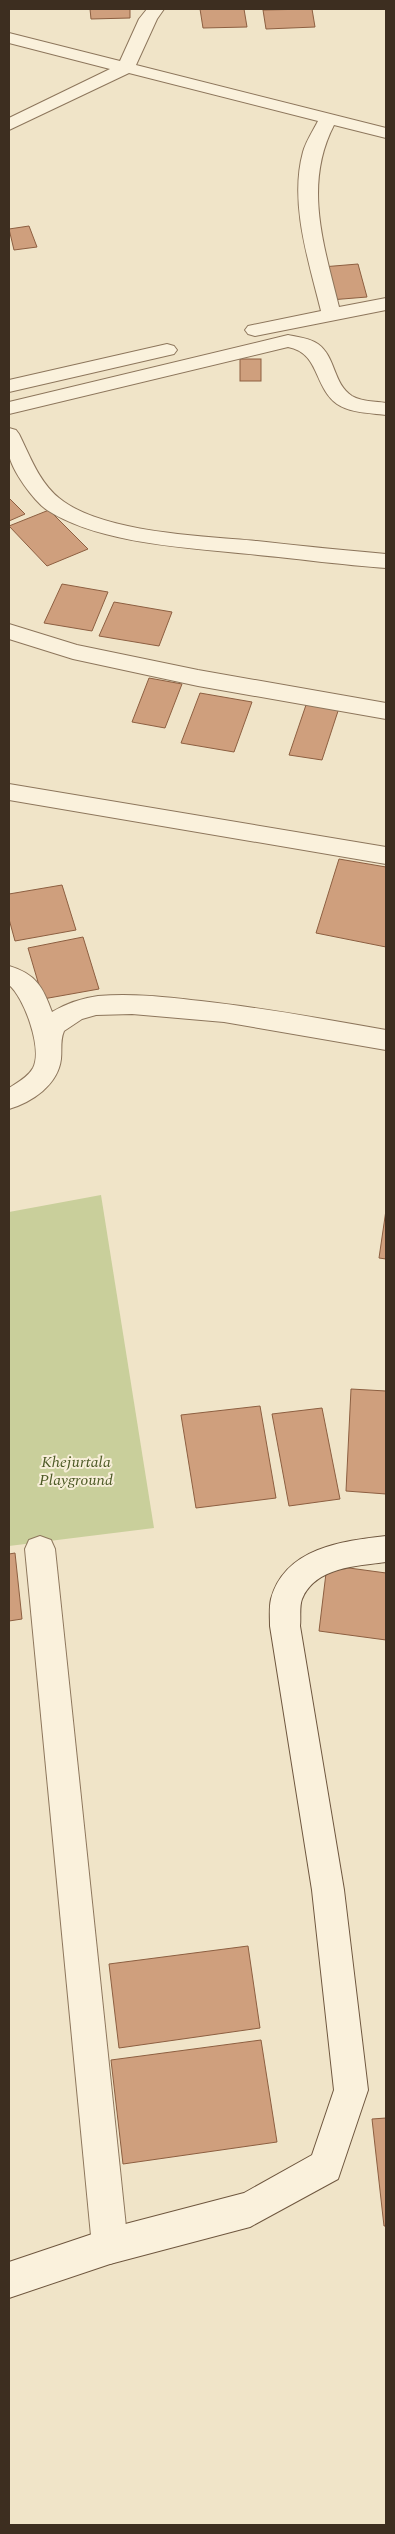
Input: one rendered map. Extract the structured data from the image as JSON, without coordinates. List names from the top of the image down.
{
  "parks": ["Khejurtala Playground"]
}
